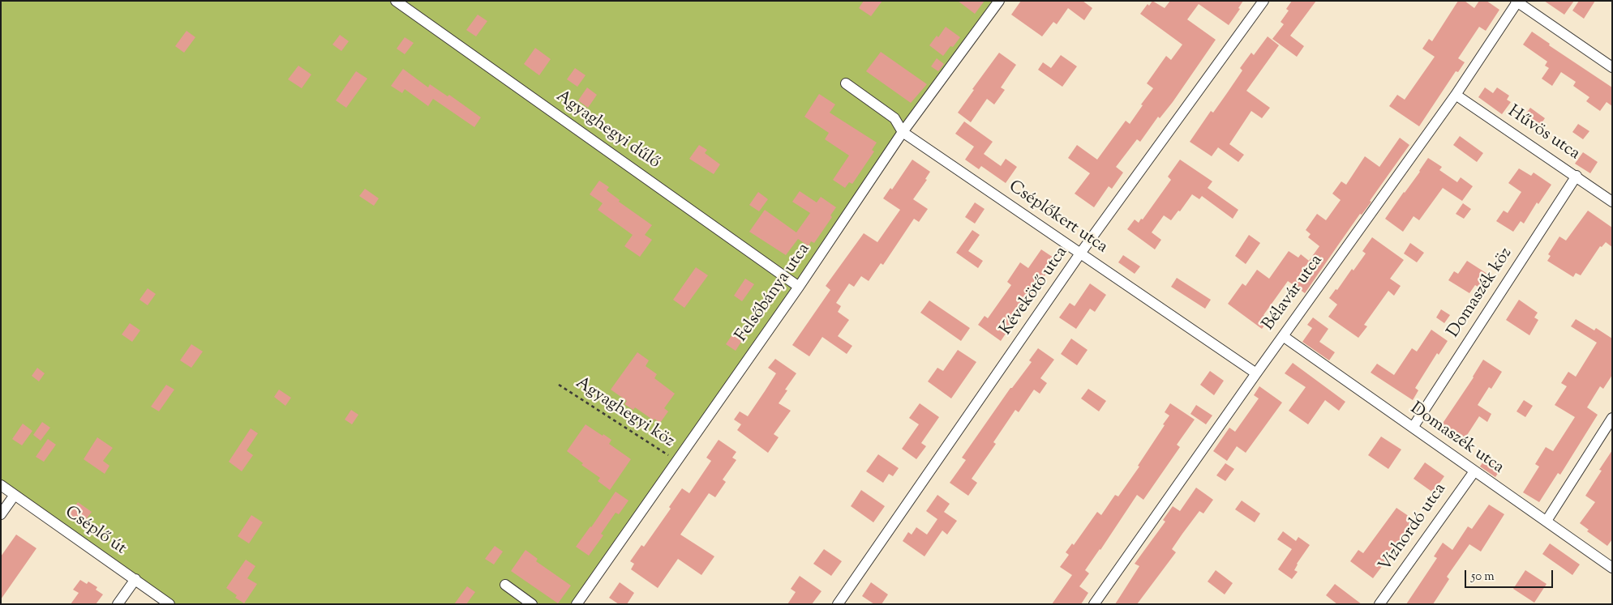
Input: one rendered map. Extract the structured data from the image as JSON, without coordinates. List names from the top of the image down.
{
  "streets": {
    "street": [
      "Agyaghegyi dűlő",
      "Hűvös utca",
      "Cséplőkert utca",
      "Kévekötő utca",
      "Felsőbánya utca",
      "Bélavár utca",
      "Domaszék köz",
      "Domaszék utca",
      "Vízhordó utca",
      "Cséplő út"
    ],
    "path": ["Agyaghegyi köz"]
  },
  "crossings": [
    ["Agyaghegyi dűlő", "Felsőbánya utca"],
    ["Hűvös utca", "Bélavár utca"],
    ["Hűvös utca", "Domaszék köz"],
    ["Cséplőkert utca", "Kévekötő utca"],
    ["Cséplőkert utca", "Felsőbánya utca"],
    ["Cséplőkert utca", "Bélavár utca"],
    ["Felsőbánya utca", "Agyaghegyi köz"],
    ["Bélavár utca", "Domaszék utca"],
    ["Domaszék köz", "Domaszék utca"],
    ["Domaszék utca", "Vízhordó utca"]
  ],
  "scale_bar": "50 m"
}
